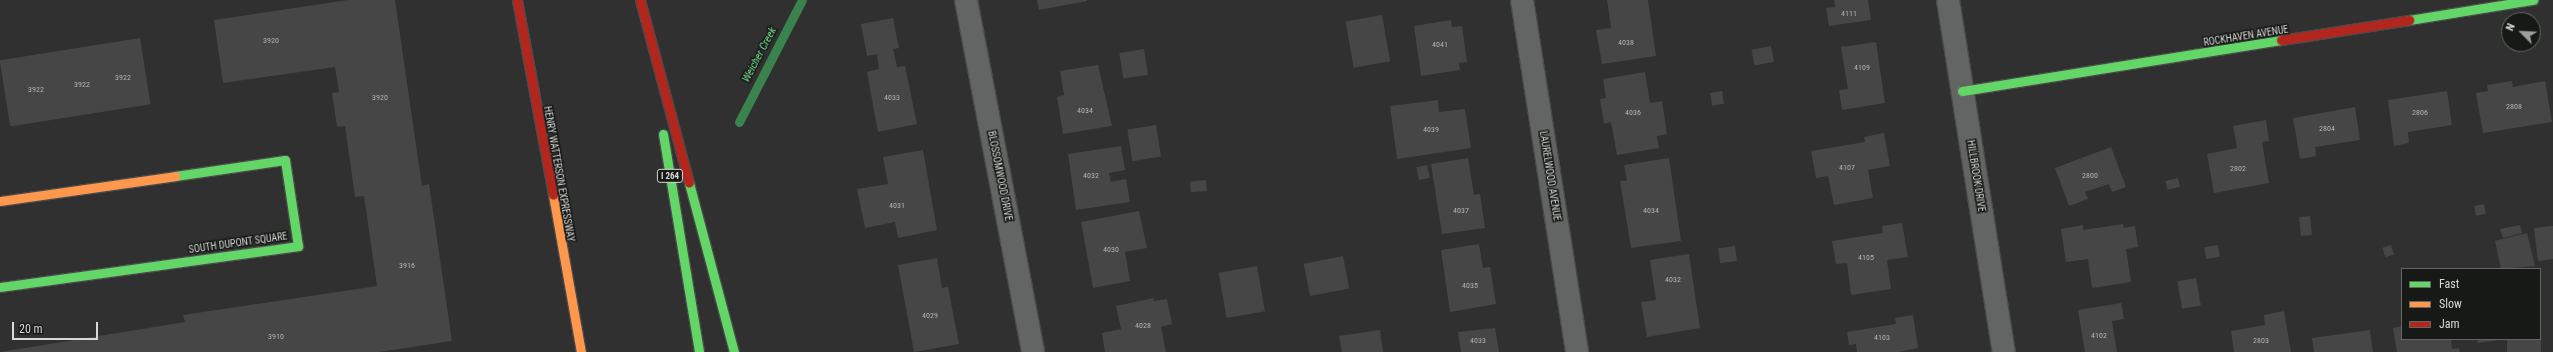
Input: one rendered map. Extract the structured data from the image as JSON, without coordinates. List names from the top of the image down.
{
  "streets": {
    "main road": [
      "ROCKHAVEN AVENUE",
      "HENRY WATTERSON EXPRESSWAY",
      "I 264",
      "SOUTH DUPONT SQUARE"
    ],
    "street": ["BLOSSOMWOOD DRIVE", "LAURELWOOD AVENUE", "HILLBROOK DRIVE"]
  },
  "crossings": [
    ["ROCKHAVEN AVENUE", "HILLBROOK DRIVE"]
  ],
  "water": ["Weicher Creek"],
  "house_numbers": [
    "4111",
    "3920",
    "4038",
    "4041",
    "4109",
    "3922",
    "3922",
    "3922",
    "3920",
    "4033",
    "2808",
    "4034",
    "4036",
    "2806",
    "2804",
    "4039",
    "4107",
    "2802",
    "4032",
    "2800",
    "4031",
    "4037",
    "4034",
    "4030",
    "4105",
    "3916",
    "4032",
    "4035",
    "4029",
    "4028",
    "4102",
    "3910",
    "4103",
    "4033",
    "2803"
  ],
  "legend": ["Fast", "Slow", "Jam"],
  "scale_bar": "20 m",
  "north": "top left"
}
